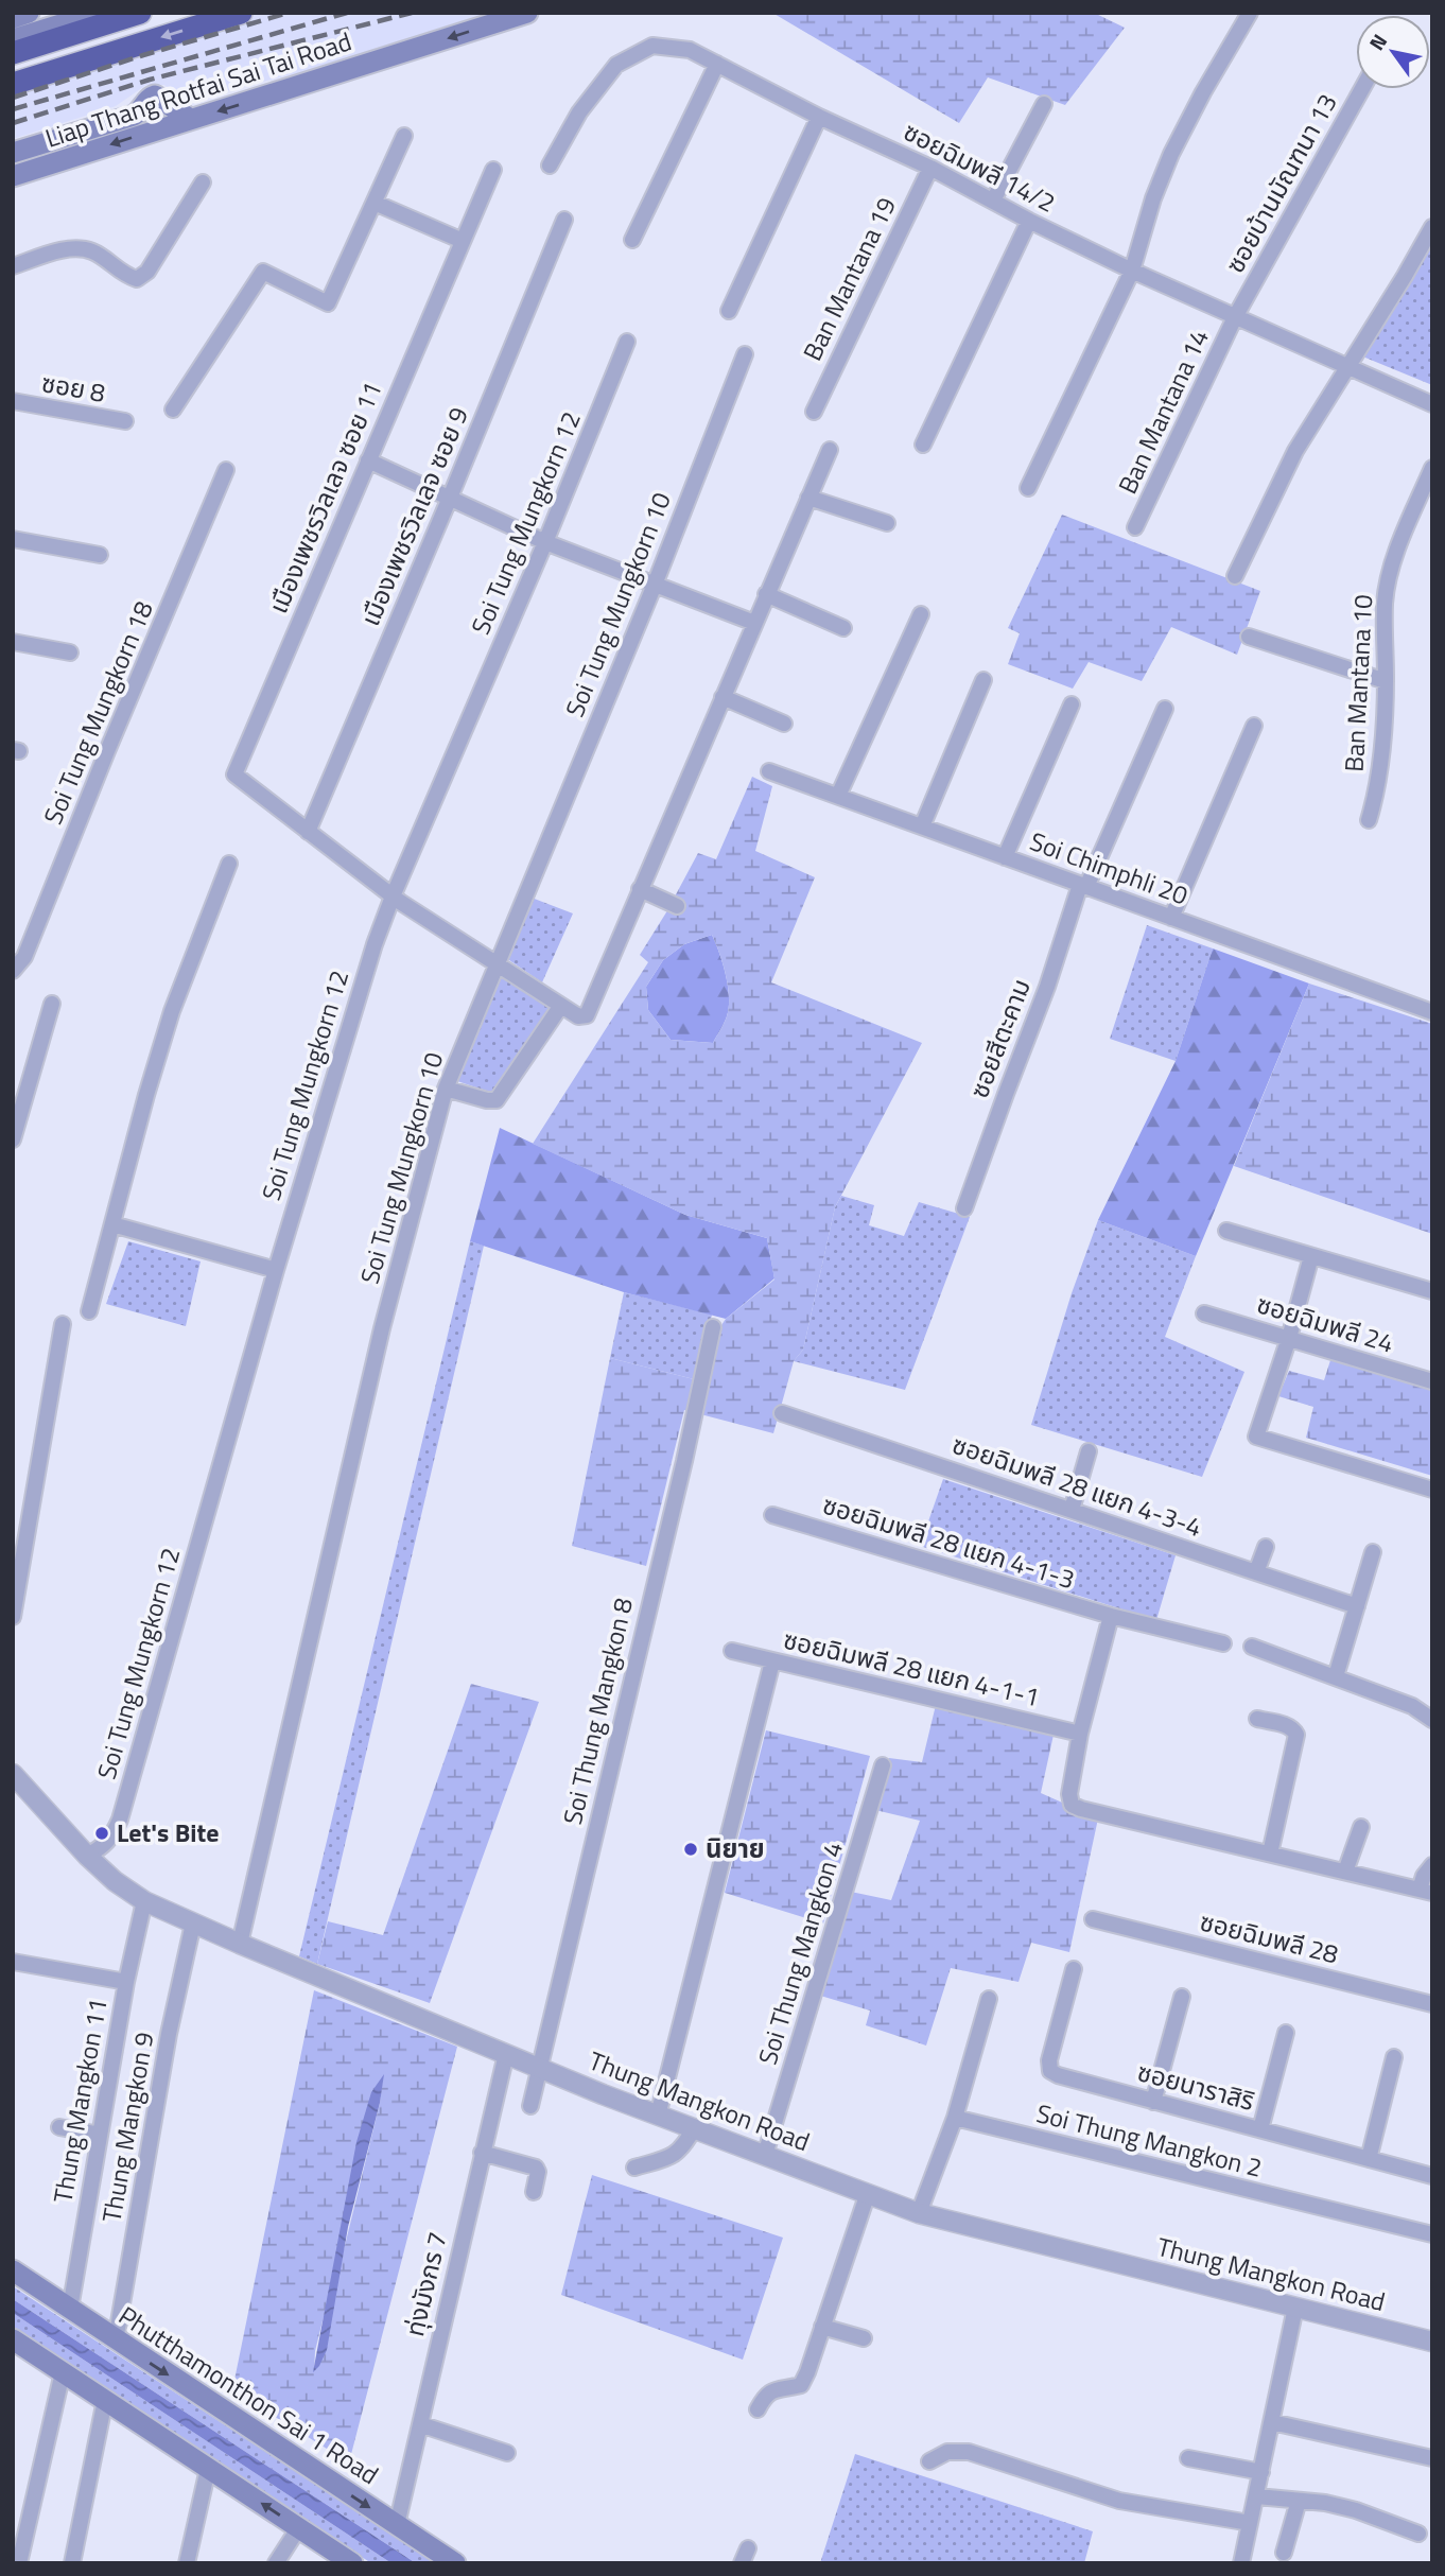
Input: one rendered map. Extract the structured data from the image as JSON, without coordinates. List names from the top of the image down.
{
  "streets": {
    "main road": ["Liap Thang Rotfai Sai Tai Road", "Phutthamonthon Sai 1 Road"],
    "street": [
      "ซอยฉิมพลี 14/2",
      "ซอยบ้านมัณฑนา 13",
      "Ban Mantana 19",
      "ซอย 8",
      "Ban Mantana 14",
      "เมืองเพชรวิลเลจ ซอย 11",
      "เมืองเพชรวิลเลจ ซอย 9",
      "Soi Tung Mungkorn 12",
      "Soi Tung Mungkorn 10",
      "Ban Mantana 10",
      "Soi Tung Mungkorn 18",
      "Soi Chimphli 20",
      "ซอยสีตะคาม",
      "ซอยฉิมพลี 24",
      "ซอยฉิมพลี 28 แยก 4-3-4",
      "ซอยฉิมพลี 28 แยก 4-1-3",
      "ซอยฉิมพลี 28 แยก 4-1-1",
      "Soi Thung Mangkon 8",
      "ซอยฉิมพลี 28",
      "Soi Thung Mangkon 4",
      "ซอยนาราสิริ",
      "Thung Mangkon 11",
      "Thung Mangkon Road",
      "Thung Mangkon 9",
      "Soi Thung Mangkon 2",
      "ทุ่งมังกร 7"
    ]
  },
  "crossings": [
    ["ซอยฉิมพลี 14/2", "ซอยบ้านมัณฑนา 13"],
    ["ซอยฉิมพลี 14/2", "Ban Mantana 19"],
    ["ซอยฉิมพลี 14/2", "Ban Mantana 14"],
    ["ซอยบ้านมัณฑนา 13", "Ban Mantana 14"],
    ["เมืองเพชรวิลเลจ ซอย 11", "เมืองเพชรวิลเลจ ซอย 9"],
    ["Soi Tung Mungkorn 12", "Thung Mangkon Road"],
    ["Soi Tung Mungkorn 10", "Thung Mangkon Road"],
    ["Soi Chimphli 20", "ซอยสีตะคาม"],
    ["Soi Thung Mangkon 8", "Thung Mangkon Road"],
    ["Soi Thung Mangkon 4", "Thung Mangkon Road"],
    ["Thung Mangkon 11", "Thung Mangkon Road"],
    ["Thung Mangkon 11", "Phutthamonthon Sai 1 Road"],
    ["Thung Mangkon Road", "Thung Mangkon 9"],
    ["Thung Mangkon Road", "ทุ่งมังกร 7"],
    ["Thung Mangkon 9", "Phutthamonthon Sai 1 Road"],
    ["ทุ่งมังกร 7", "Phutthamonthon Sai 1 Road"]
  ],
  "places": ["Let's Bite", "นิยาย"],
  "north": "top left"
}
